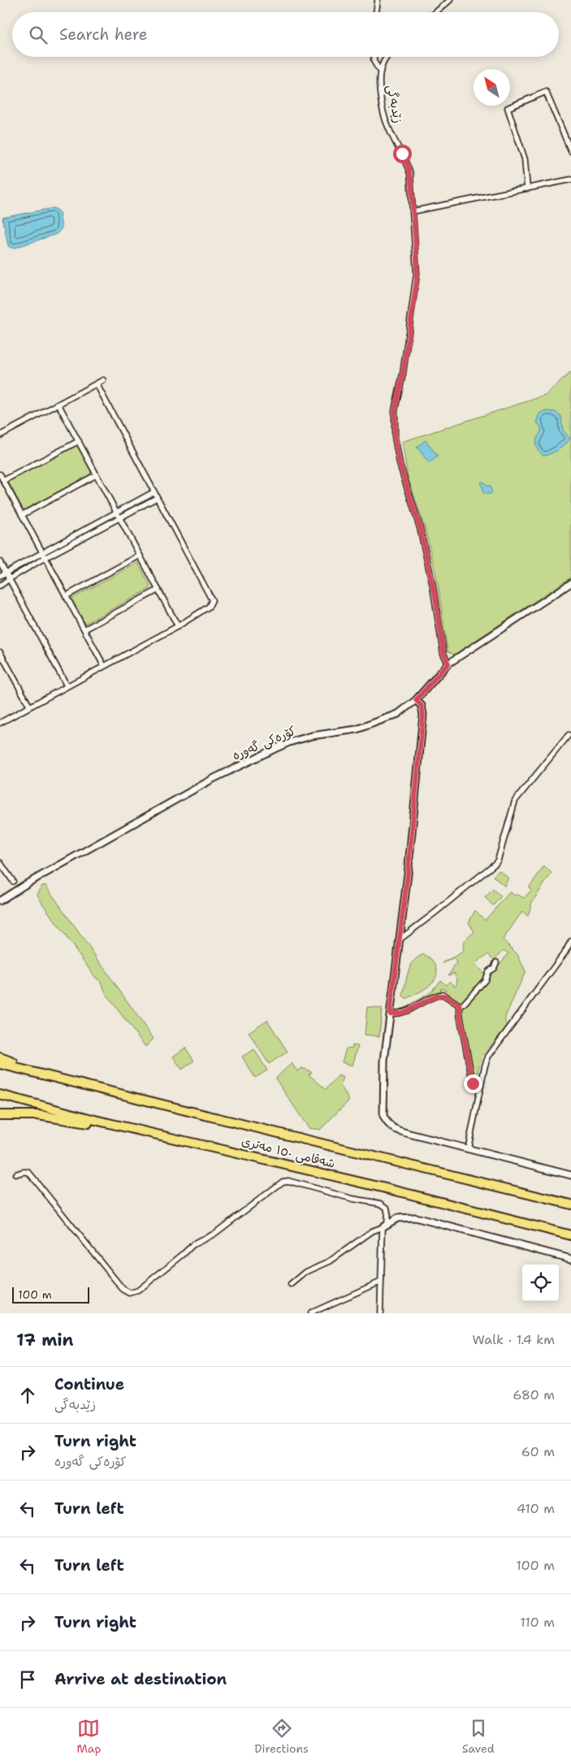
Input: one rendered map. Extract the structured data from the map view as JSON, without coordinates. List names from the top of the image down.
{
  "streets": {
    "highway": ["شەقامی ١٥٠ مەتری"],
    "street": ["زێدبەگی", "کۆرەکی گەورە"]
  },
  "crossings": [
    ["زێدبەگی", "کۆرەکی گەورە"]
  ],
  "scale_bar": "100 m",
  "north": "top left",
  "page": {
    "search": "Search here",
    "scale": "100 m",
    "heading": ["17 min", "Walk · 1.4 km"],
    "list": [
      ["Continue", "زێدبەگی", "680 m"],
      ["Turn right", "کۆرەکی گەورە", "60 m"],
      ["Turn left", "410 m"],
      ["Turn left", "100 m"],
      ["Turn right", "110 m"],
      "Arrive at destination"
    ],
    "nav": ["Map", "Directions", "Saved"]
  }
}
